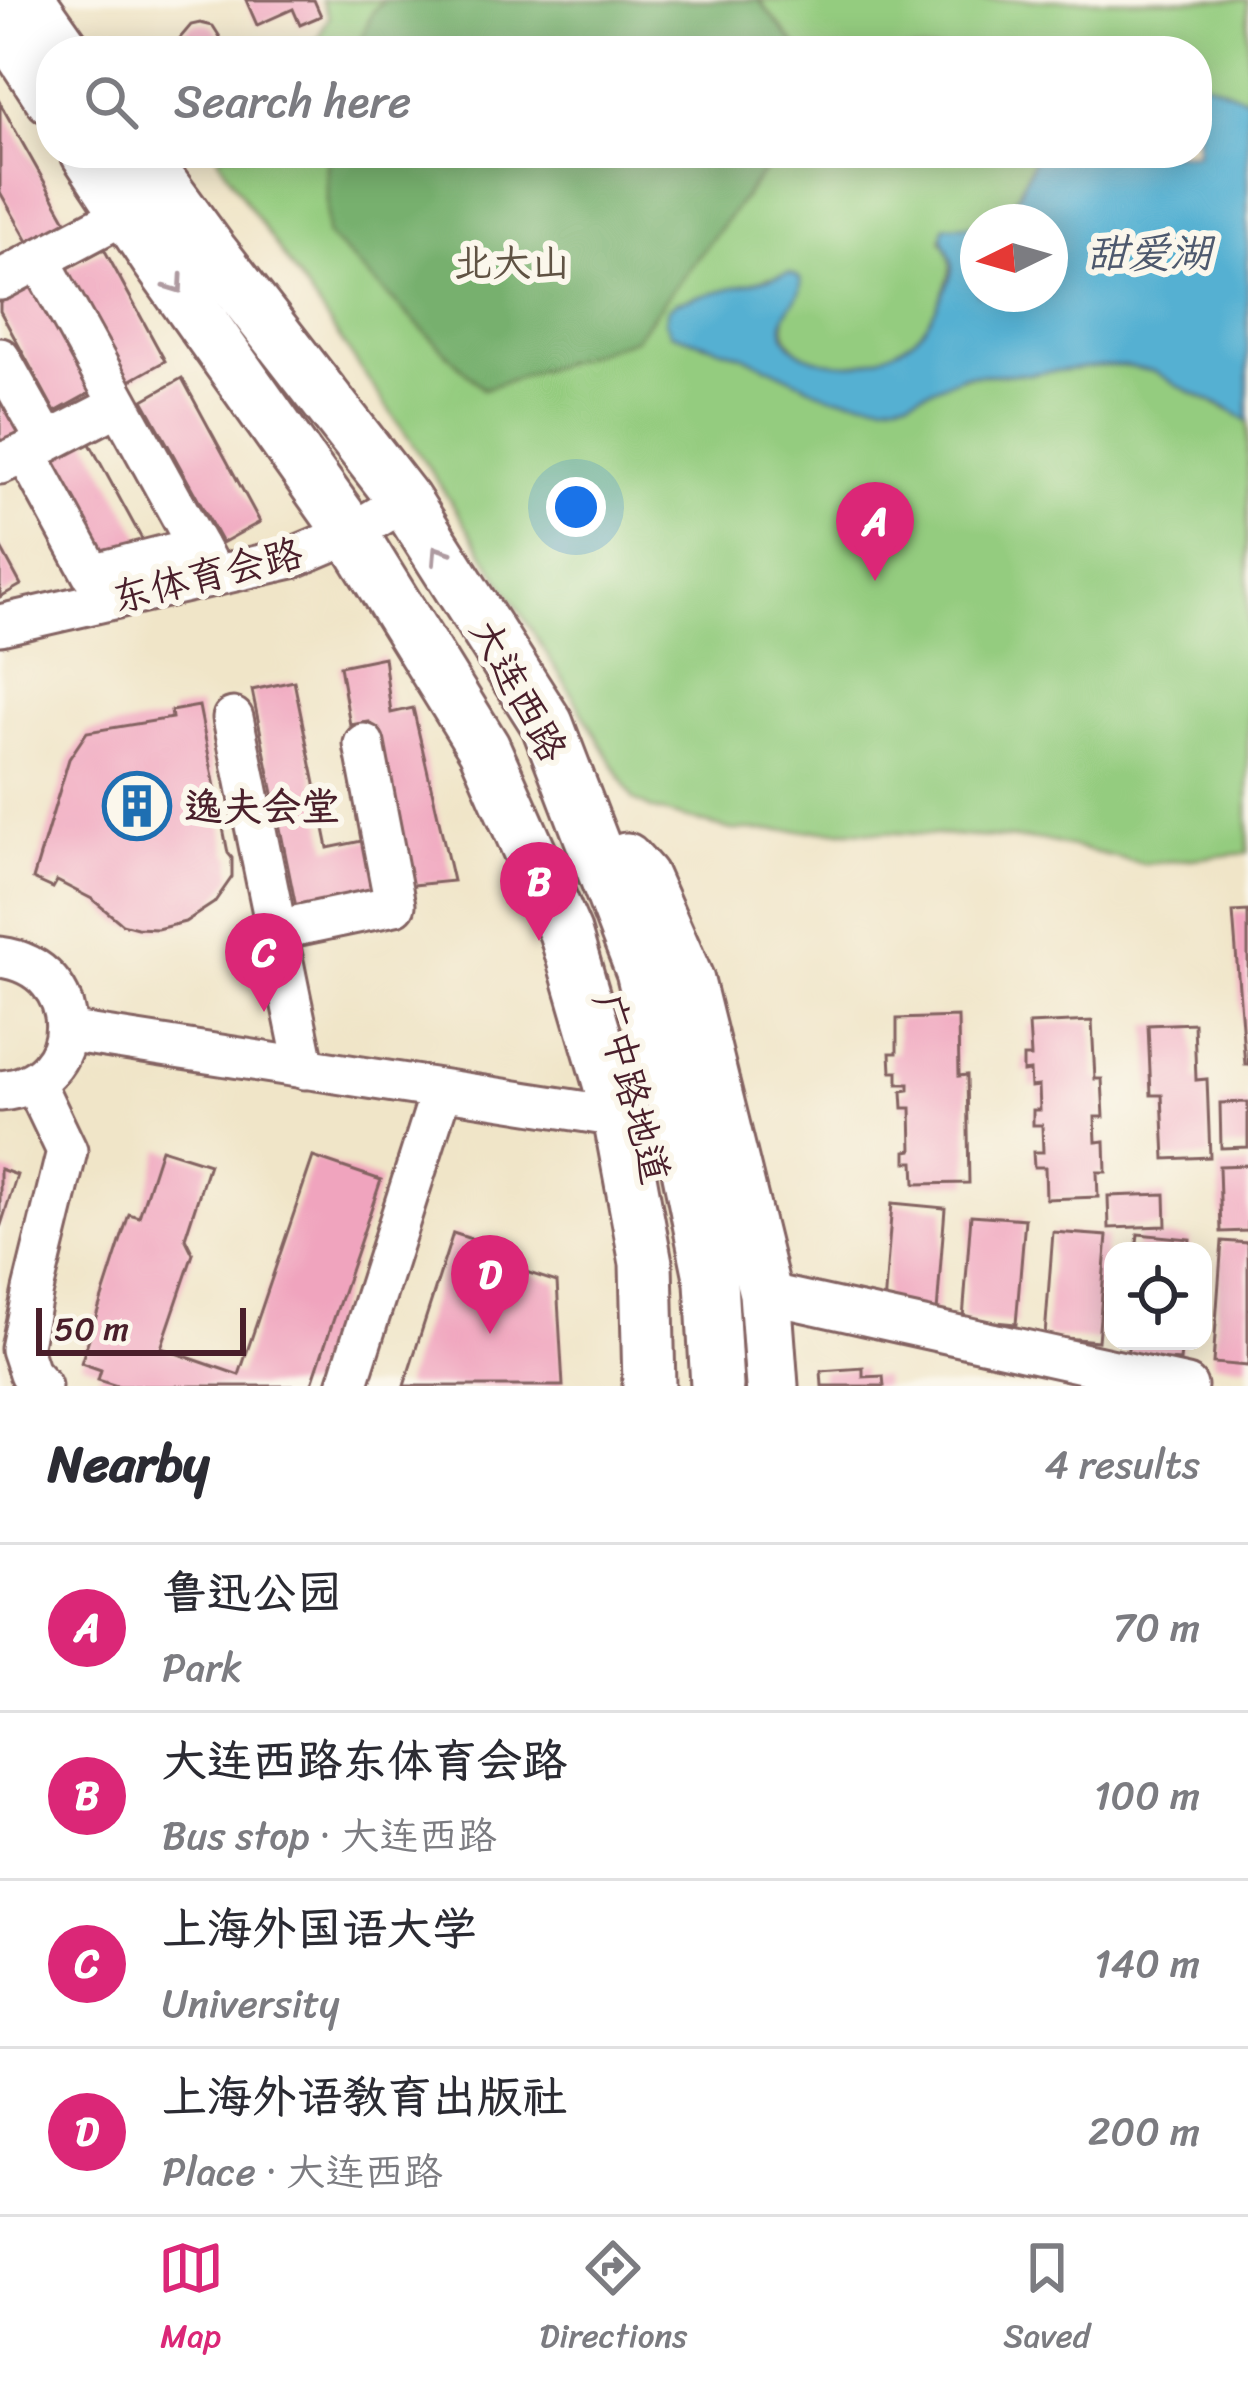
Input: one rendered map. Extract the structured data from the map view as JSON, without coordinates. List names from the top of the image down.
{
  "streets": {
    "main road": ["大连西路", "广中路地道"],
    "street": ["东体育会路"]
  },
  "crossings": [
    ["东体育会路", "大连西路"],
    ["东体育会路", "广中路地道"],
    ["大连西路", "广中路地道"]
  ],
  "water": ["甜爱湖"],
  "parks": ["北大山"],
  "places": {
    "building": ["逸夫会堂"]
  },
  "scale_bar": "50 m",
  "north": "left",
  "page": {
    "search": "Search here",
    "pins": [
      "A",
      "B",
      "C",
      "D"
    ],
    "scale": "50 m",
    "heading": ["Nearby", "4 results"],
    "list": [
      {
        "mark": "A",
        "name": "鲁迅公园",
        "note": "Park",
        "value": "70 m"
      },
      {
        "mark": "B",
        "name": "大连西路东体育会路",
        "note": "Bus stop · 大连西路",
        "value": "100 m"
      },
      {
        "mark": "C",
        "name": "上海外国语大学",
        "note": "University",
        "value": "140 m"
      },
      {
        "mark": "D",
        "name": "上海外语教育出版社",
        "note": "Place · 大连西路",
        "value": "200 m"
      }
    ],
    "nav": ["Map", "Directions", "Saved"]
  }
}
